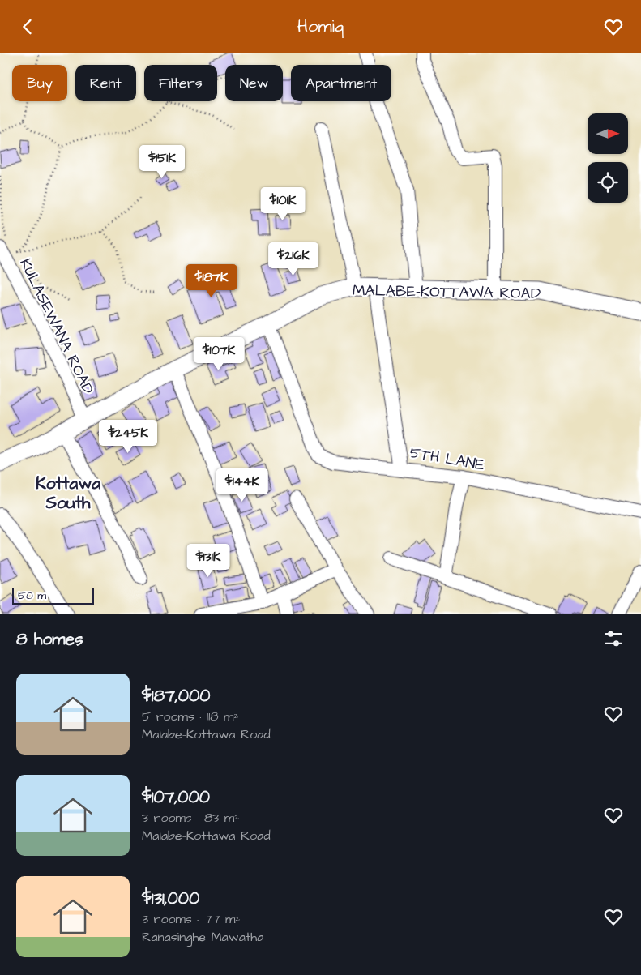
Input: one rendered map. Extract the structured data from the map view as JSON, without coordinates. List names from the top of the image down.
{
  "streets": {
    "main road": ["MALABE-KOTTAWA ROAD"],
    "street": ["KULASEWANA ROAD", "5TH LANE"]
  },
  "crossings": [
    ["MALABE-KOTTAWA ROAD", "KULASEWANA ROAD"],
    ["MALABE-KOTTAWA ROAD", "5TH LANE"]
  ],
  "districts": ["Kottawa South"],
  "scale_bar": "50 m",
  "north": "right",
  "page": {
    "header": "Homiq",
    "chip": [
      "Buy",
      "Rent",
      "Filters",
      "New",
      "Apartment"
    ],
    "price": [
      "$151K",
      "$101K",
      "$216K",
      "$187K",
      "$107K",
      "$245K",
      "$144K",
      "$131K"
    ],
    "scale": "50 m",
    "heading": "8 homes",
    "list": [
      {
        "name": "$187,000",
        "note": "5 rooms · 118 m² · Malabe-Kottawa Road"
      },
      {
        "name": "$107,000",
        "note": "3 rooms · 83 m² · Malabe-Kottawa Road"
      },
      {
        "name": "$131,000",
        "note": "3 rooms · 77 m² · Ranasinghe Mawatha"
      }
    ]
  }
}
